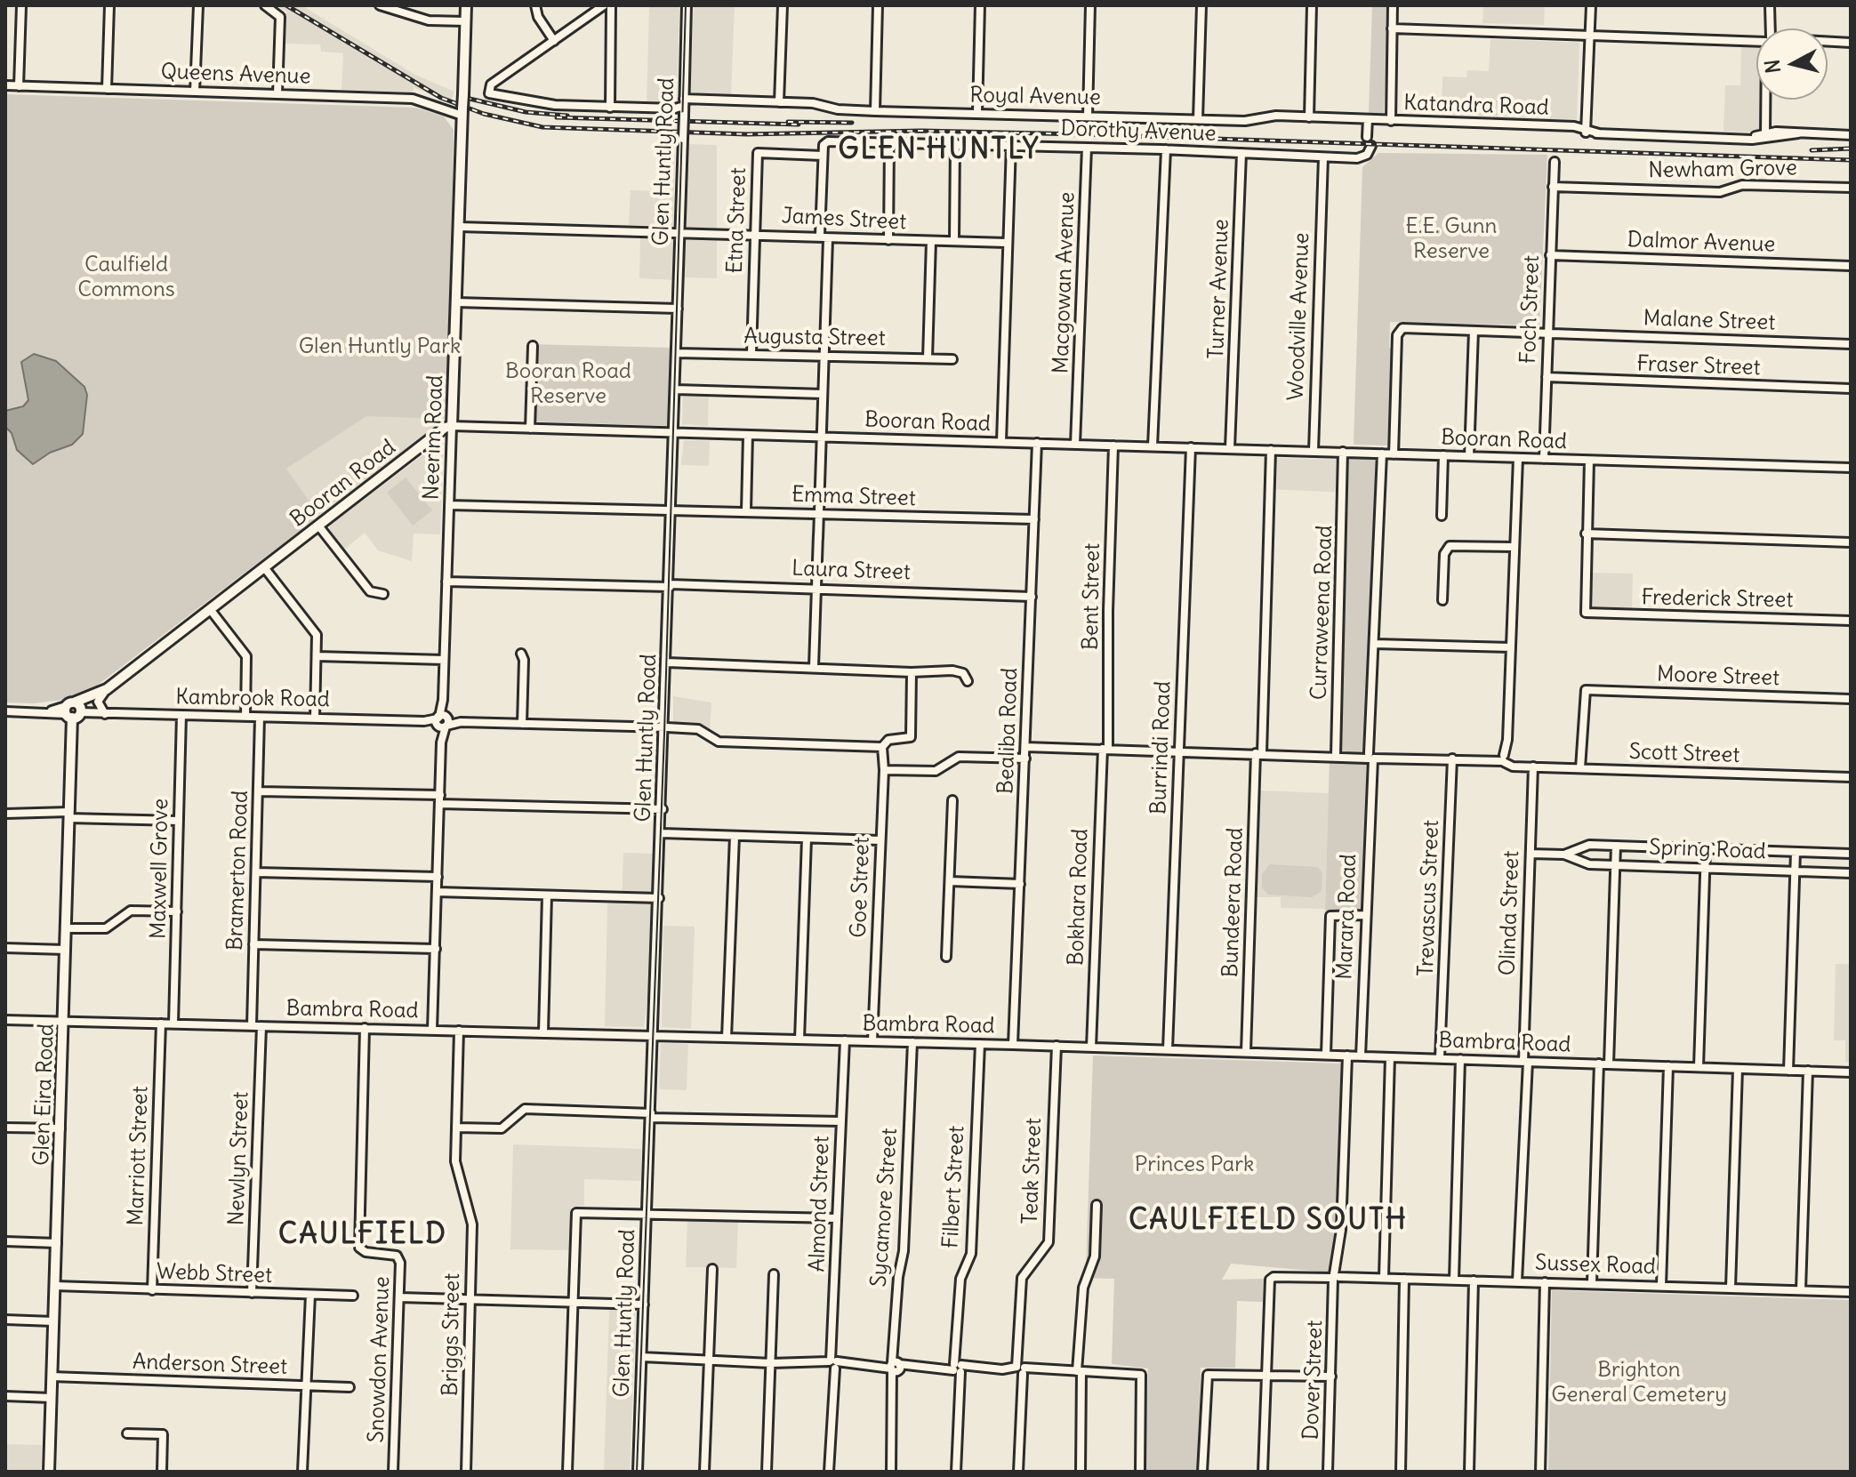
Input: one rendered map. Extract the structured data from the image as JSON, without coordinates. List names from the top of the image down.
{
  "streets": {
    "main road": ["Booran Road", "Neerim Road", "Glen Eira Road"],
    "street": [
      "Queens Avenue",
      "Royal Avenue",
      "Katandra Road",
      "Dorothy Avenue",
      "Glen Huntly Road",
      "Newham Grove",
      "James Street",
      "Etna Street",
      "Dalmor Avenue",
      "Macgowan Avenue",
      "Turner Avenue",
      "Foch Street",
      "Woodville Avenue",
      "Malane Street",
      "Augusta Street",
      "Fraser Street",
      "Emma Street",
      "Laura Street",
      "Bent Street",
      "Frederick Street",
      "Curraweena Road",
      "Moore Street",
      "Kambrook Road",
      "Bealiba Road",
      "Burrindi Road",
      "Scott Street",
      "Spring Road",
      "Maxwell Grove",
      "Bramerton Road",
      "Goe Street",
      "Bokhara Road",
      "Trevascus Street",
      "Bundeera Road",
      "Olinda Street",
      "Marara Road",
      "Bambra Road",
      "Marriott Street",
      "Newlyn Street",
      "Teak Street",
      "Filbert Street",
      "Almond Street",
      "Sycamore Street",
      "Sussex Road",
      "Webb Street",
      "Briggs Street",
      "Snowdon Avenue",
      "Anderson Street",
      "Dover Street"
    ]
  },
  "crossings": [
    ["Queens Avenue", "Neerim Road"],
    ["Royal Avenue", "Katandra Road"],
    ["Royal Avenue", "Glen Huntly Road"],
    ["Dorothy Avenue", "Etna Street"],
    ["Dorothy Avenue", "Macgowan Avenue"],
    ["Dorothy Avenue", "Turner Avenue"],
    ["Dorothy Avenue", "Woodville Avenue"],
    ["Glen Huntly Road", "James Street"],
    ["Glen Huntly Road", "Augusta Street"],
    ["Glen Huntly Road", "Booran Road"],
    ["Glen Huntly Road", "Emma Street"],
    ["Glen Huntly Road", "Laura Street"],
    ["Glen Huntly Road", "Bambra Road"],
    ["Newham Grove", "Foch Street"],
    ["James Street", "Etna Street"],
    ["James Street", "Neerim Road"],
    ["Etna Street", "Augusta Street"],
    ["Dalmor Avenue", "Foch Street"],
    ["Macgowan Avenue", "Booran Road"],
    ["Turner Avenue", "Booran Road"],
    ["Foch Street", "Malane Street"],
    ["Foch Street", "Fraser Street"],
    ["Foch Street", "Booran Road"],
    ["Woodville Avenue", "Booran Road"],
    ["Malane Street", "Booran Road"],
    ["Booran Road", "Neerim Road"],
    ["Booran Road", "Bent Street"],
    ["Booran Road", "Curraweena Road"],
    ["Booran Road", "Kambrook Road"],
    ["Booran Road", "Bealiba Road"],
    ["Booran Road", "Burrindi Road"],
    ["Booran Road", "Bundeera Road"],
    ["Booran Road", "Marara Road"],
    ["Booran Road", "Glen Eira Road"],
    ["Neerim Road", "Emma Street"],
    ["Neerim Road", "Laura Street"],
    ["Neerim Road", "Kambrook Road"],
    ["Neerim Road", "Bambra Road"],
    ["Emma Street", "Bealiba Road"],
    ["Laura Street", "Bealiba Road"],
    ["Bent Street", "Bokhara Road"],
    ["Moore Street", "Scott Street"],
    ["Kambrook Road", "Maxwell Grove"],
    ["Kambrook Road", "Bramerton Road"],
    ["Kambrook Road", "Glen Eira Road"],
    ["Bealiba Road", "Bambra Road"],
    ["Burrindi Road", "Bambra Road"],
    ["Scott Street", "Olinda Street"],
    ["Spring Road", "Olinda Street"],
    ["Maxwell Grove", "Bambra Road"],
    ["Bramerton Road", "Bambra Road"],
    ["Goe Street", "Bambra Road"],
    ["Bokhara Road", "Bambra Road"],
    ["Trevascus Street", "Bambra Road"],
    ["Bundeera Road", "Bambra Road"],
    ["Olinda Street", "Bambra Road"],
    ["Olinda Street", "Sussex Road"],
    ["Marara Road", "Bambra Road"],
    ["Bambra Road", "Glen Eira Road"],
    ["Bambra Road", "Marriott Street"],
    ["Bambra Road", "Newlyn Street"],
    ["Bambra Road", "Teak Street"],
    ["Bambra Road", "Filbert Street"],
    ["Bambra Road", "Almond Street"],
    ["Bambra Road", "Sycamore Street"],
    ["Bambra Road", "Briggs Street"],
    ["Bambra Road", "Snowdon Avenue"],
    ["Bambra Road", "Dover Street"],
    ["Glen Eira Road", "Webb Street"],
    ["Glen Eira Road", "Anderson Street"],
    ["Marriott Street", "Webb Street"],
    ["Newlyn Street", "Webb Street"],
    ["Sussex Road", "Dover Street"]
  ],
  "districts": ["GLEN HUNTLY", "CAULFIELD SOUTH", "CAULFIELD"],
  "parks": [
    "E.E. Gunn Reserve",
    "Caulfield Commons",
    "Glen Huntly Park",
    "Booran Road Reserve",
    "Princes Park",
    "Brighton General Cemetery"
  ],
  "north": "left"
}
